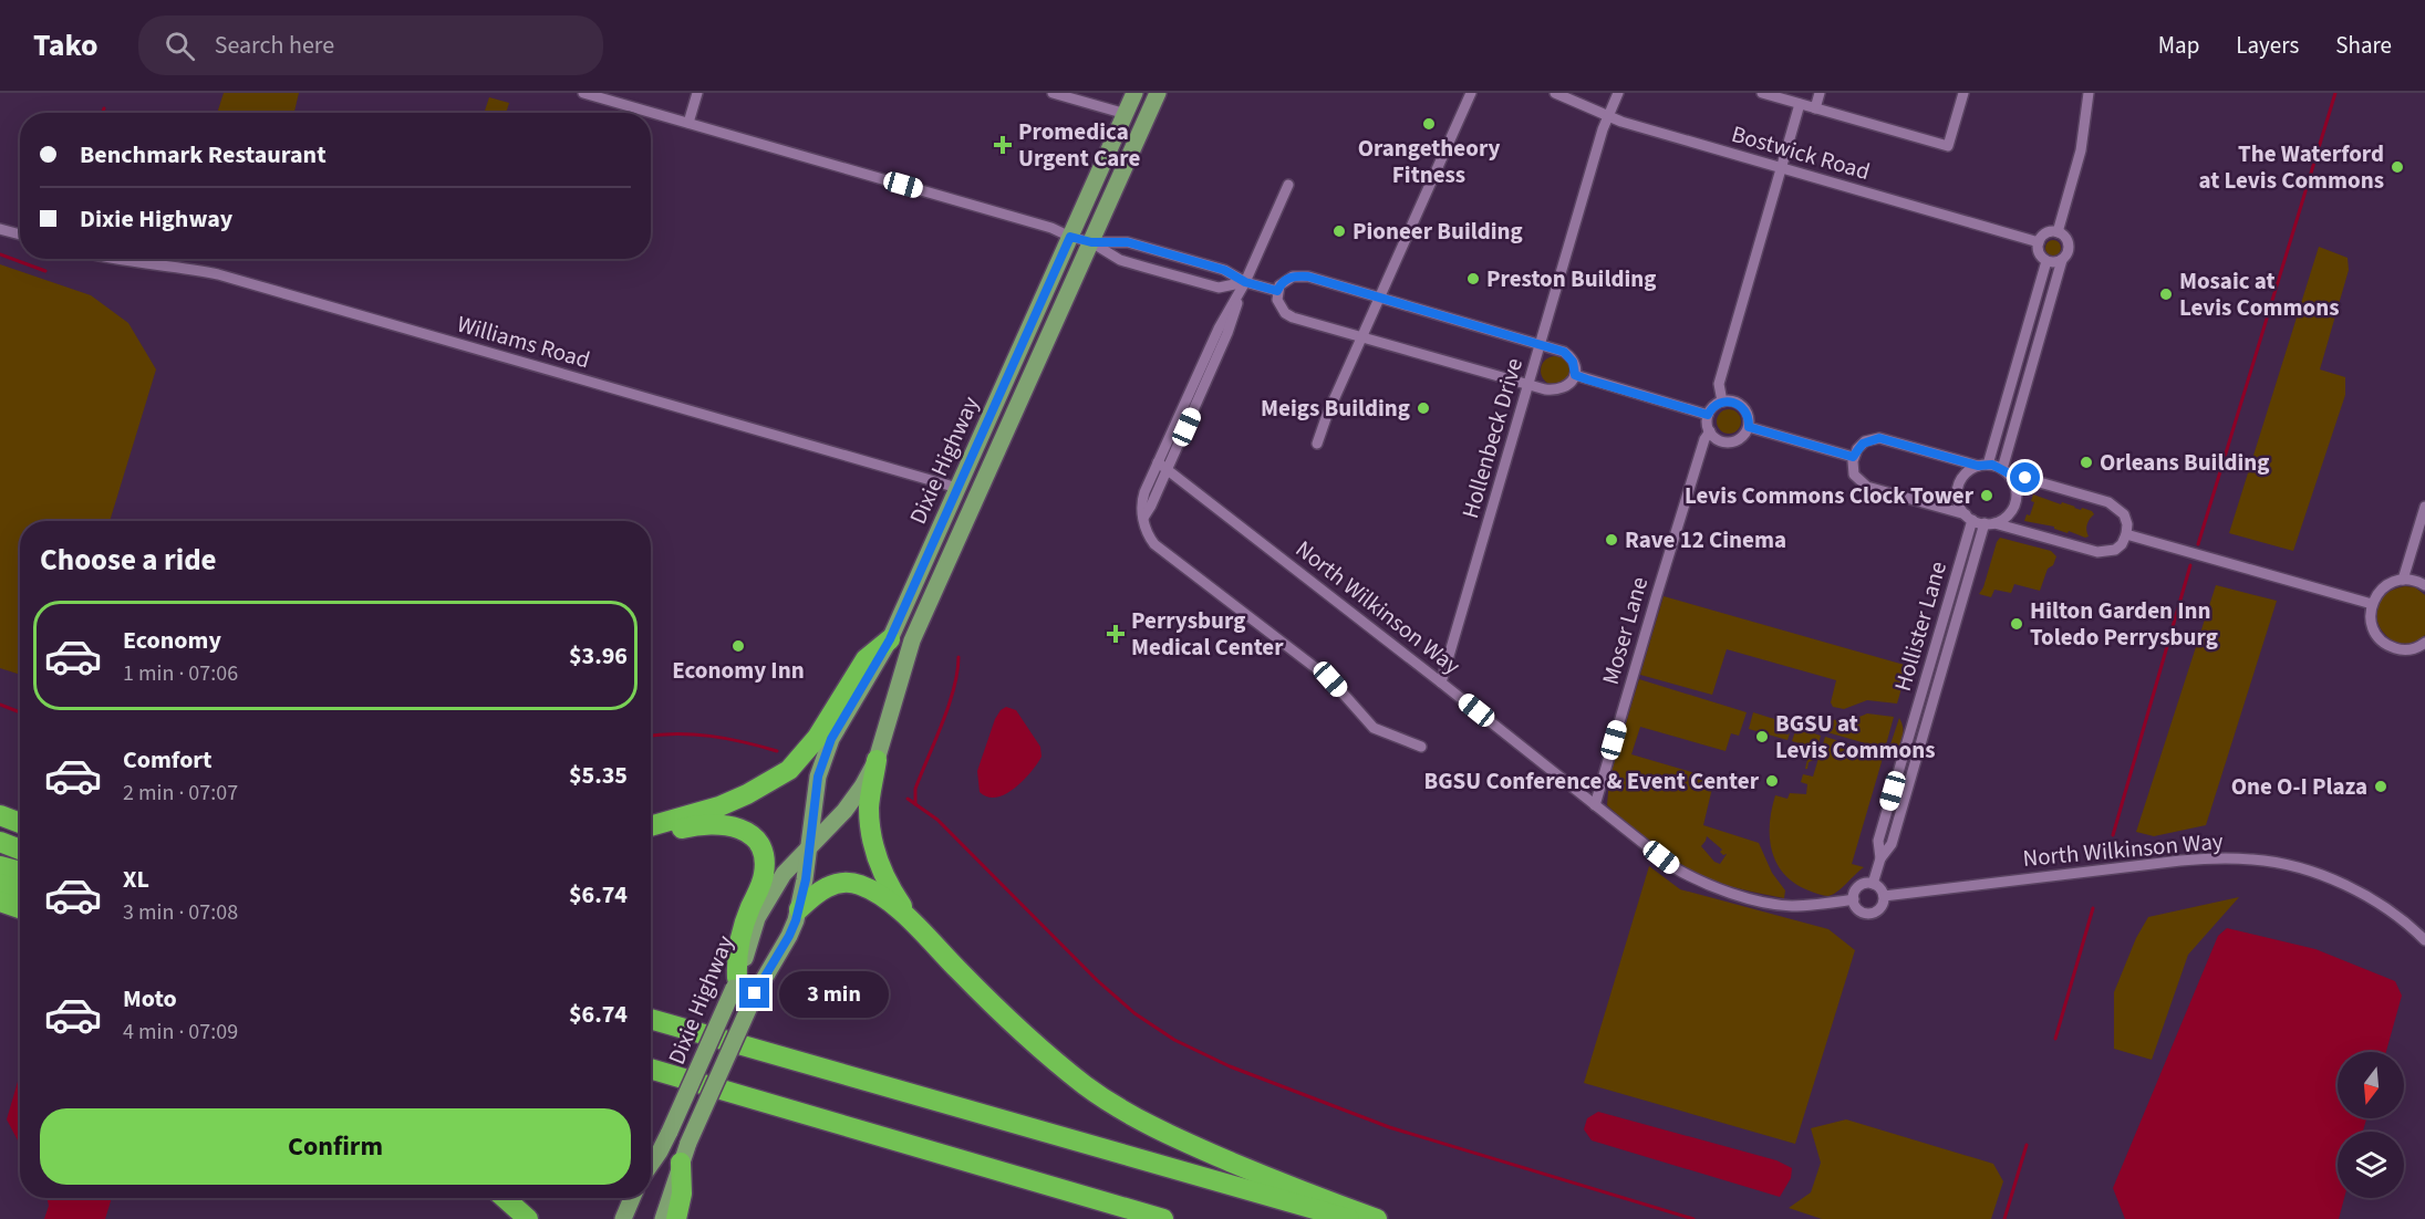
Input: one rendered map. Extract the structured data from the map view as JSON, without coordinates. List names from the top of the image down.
{
  "streets": {
    "main road": ["Dixie Highway"],
    "street": [
      "Bostwick Road",
      "Williams Road",
      "Hollenbeck Drive",
      "North Wilkinson Way",
      "Hollister Lane",
      "Moser Lane"
    ]
  },
  "crossings": [
    ["Bostwick Road", "Hollenbeck Drive"],
    ["Williams Road", "Dixie Highway"],
    ["Hollenbeck Drive", "North Wilkinson Way"],
    ["North Wilkinson Way", "Hollister Lane"],
    ["North Wilkinson Way", "Moser Lane"]
  ],
  "places": {
    "other": [
      "Orangetheory Fitness",
      "The Waterford at Levis Commons",
      "Pioneer Building",
      "Preston Building",
      "Mosaic at Levis Commons",
      "Meigs Building",
      "Orleans Building",
      "Levis Commons Clock Tower",
      "Rave 12 Cinema",
      "Hilton Garden Inn Toledo Perrysburg",
      "Economy Inn",
      "BGSU at Levis Commons",
      "BGSU Conference & Event Center",
      "One O-I Plaza"
    ],
    "health": ["Promedica Urgent Care", "Perrysburg Medical Center"]
  },
  "north": "bottom",
  "page": {
    "header": "Tako",
    "search": "Search here",
    "nav": ["Map", "Layers", "Share"],
    "banner": ["Benchmark Restaurant", "Dixie Highway"],
    "heading": "Choose a ride",
    "list": [
      {
        "name": "Economy",
        "note": "1 min · 07:06",
        "value": "$3.96"
      },
      {
        "name": "Comfort",
        "note": "2 min · 07:07",
        "value": "$5.35"
      },
      {
        "name": "XL",
        "note": "3 min · 07:08",
        "value": "$6.74"
      },
      {
        "name": "Moto",
        "note": "4 min · 07:09",
        "value": "$6.74"
      }
    ],
    "bubble": "3 min",
    "buttons": "Confirm"
  }
}
